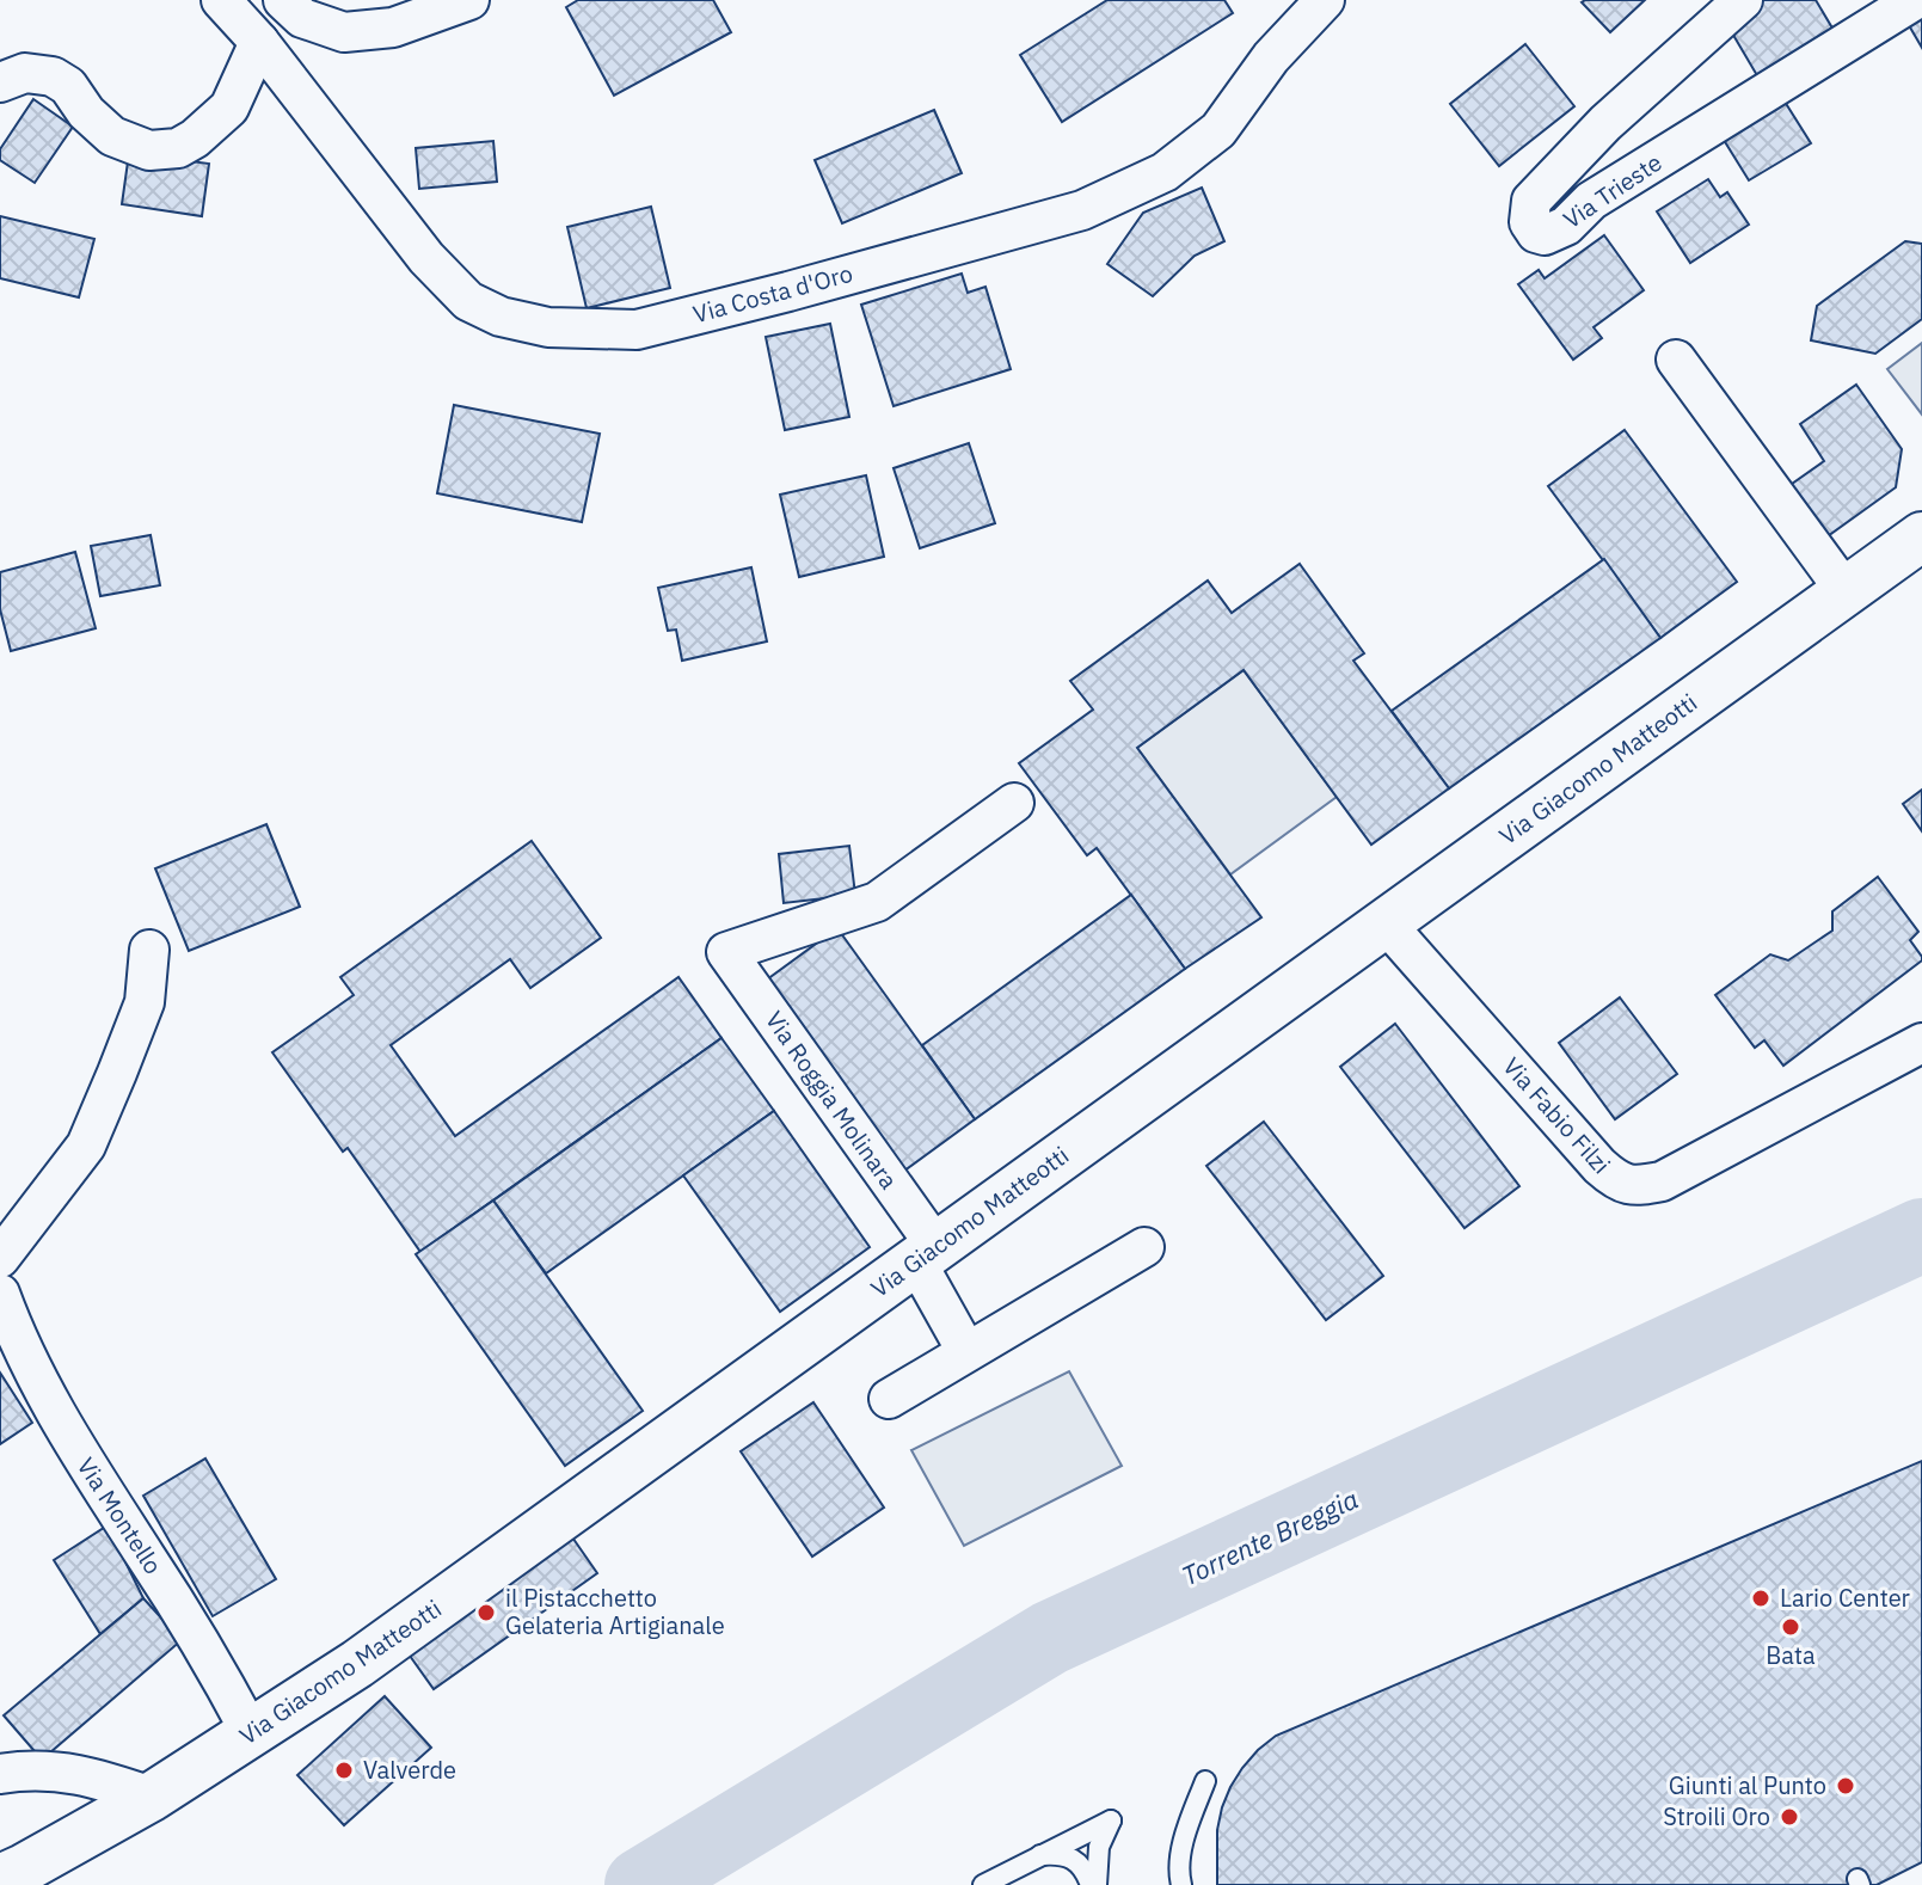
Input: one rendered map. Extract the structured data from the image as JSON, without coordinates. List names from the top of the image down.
{
  "streets": {
    "street": [
      "Via Trieste",
      "Via Costa d'Oro",
      "Via Giacomo Matteotti",
      "Via Roggia Molinara",
      "Via Fabio Filzi",
      "Via Montello"
    ]
  },
  "crossings": [
    ["Via Giacomo Matteotti", "Via Roggia Molinara"],
    ["Via Giacomo Matteotti", "Via Fabio Filzi"],
    ["Via Giacomo Matteotti", "Via Montello"]
  ],
  "water": ["Torrente Breggia"],
  "places": [
    "Lario Center",
    "il Pistacchetto Gelateria Artigianale",
    "Bata",
    "Valverde",
    "Giunti al Punto",
    "Stroili Oro"
  ]
}
